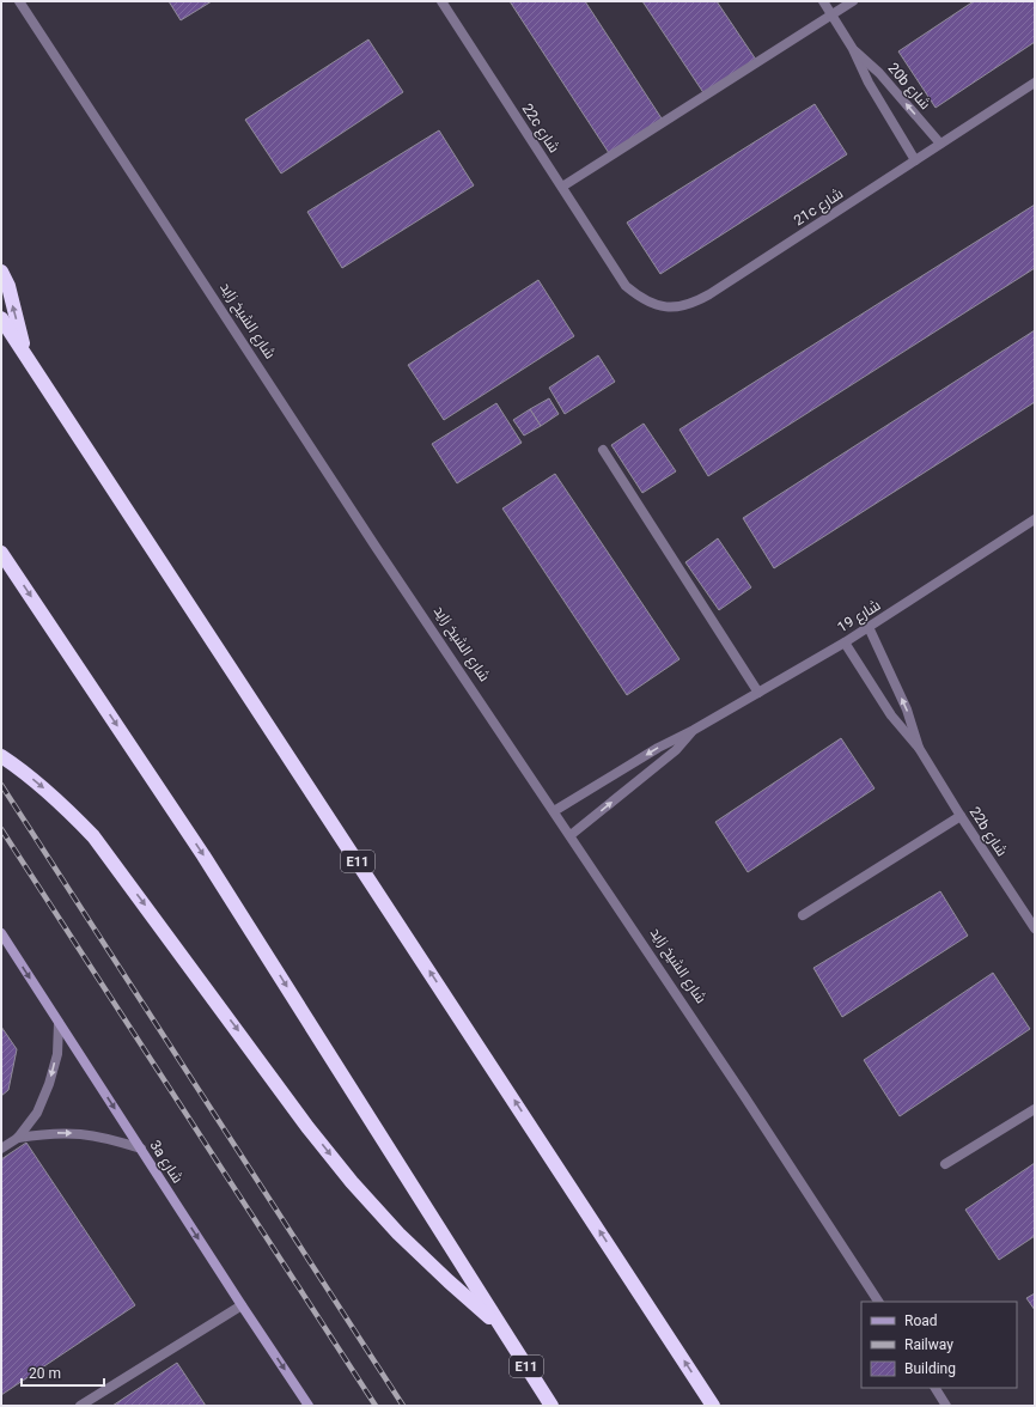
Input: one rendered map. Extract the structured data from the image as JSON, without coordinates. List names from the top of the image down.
{
  "streets": {
    "highway": ["E11"],
    "street": [
      "20b شارع",
      "22c شارع",
      "21c شارع",
      "شارع الشيخ زايد",
      "شارع 19",
      "22b شارع",
      "3a شارع"
    ]
  },
  "crossings": [
    ["20b شارع", "21c شارع"],
    ["22c شارع", "21c شارع"],
    ["شارع الشيخ زايد", "شارع 19"],
    ["شارع 19", "22b شارع"]
  ],
  "one_way": ["3a شارع"],
  "legend": ["Road", "Railway", "Building"],
  "scale_bar": "20 m"
}
